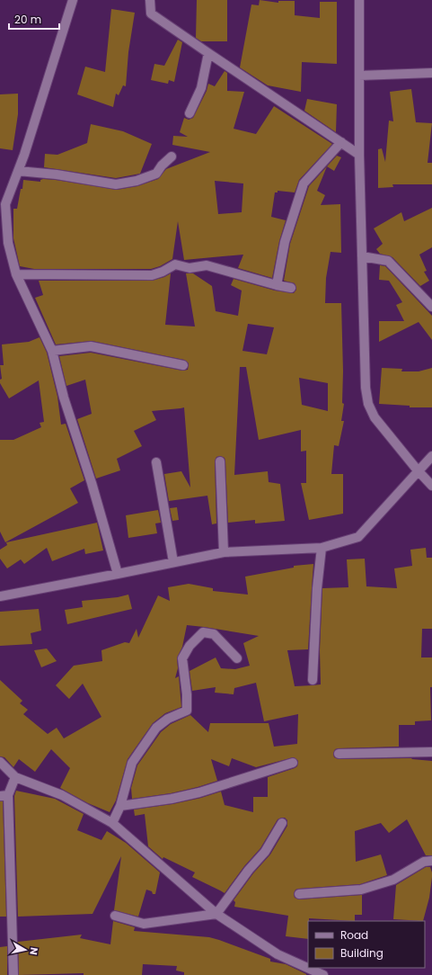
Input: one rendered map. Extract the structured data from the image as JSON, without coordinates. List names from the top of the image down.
{
  "legend": ["Road", "Building"],
  "scale_bar": "20 m",
  "north": "right"
}
